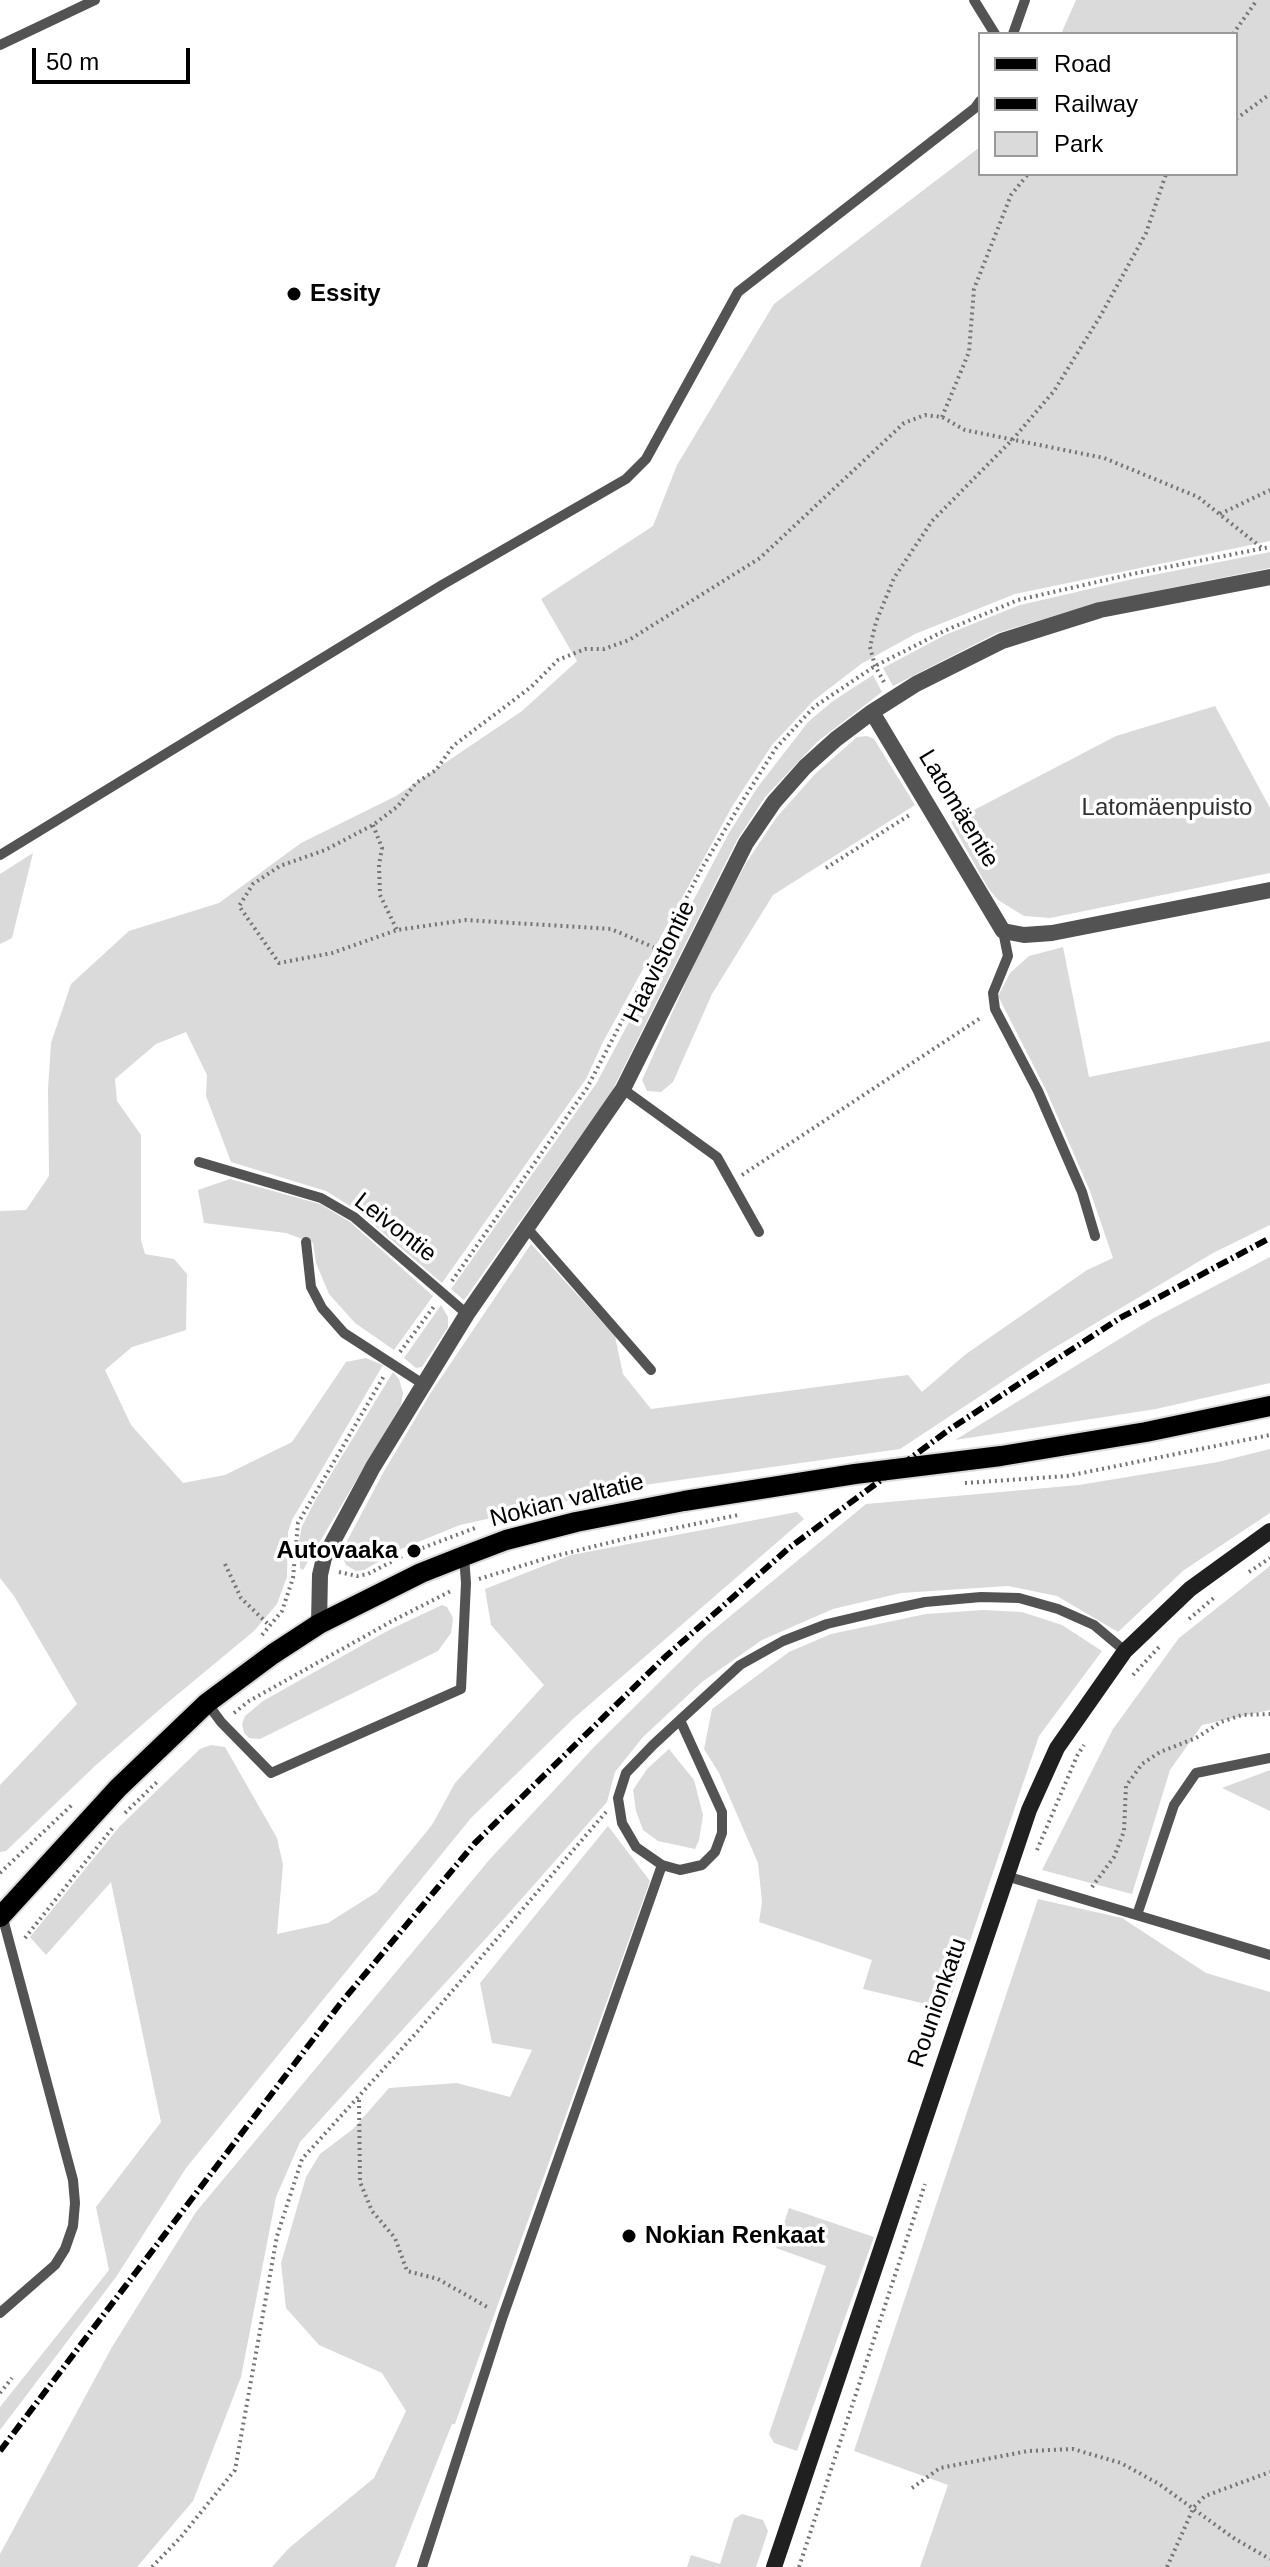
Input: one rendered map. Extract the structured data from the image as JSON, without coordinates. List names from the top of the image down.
{
  "streets": {
    "main road": ["Nokian valtatie", "Rounionkatu"],
    "street": ["Latomäentie", "Haavistontie"],
    "lane": ["Leivontie"]
  },
  "crossings": [
    ["Latomäentie", "Haavistontie"],
    ["Haavistontie", "Leivontie"],
    ["Haavistontie", "Nokian valtatie"]
  ],
  "parks": ["Latomäenpuisto"],
  "places": ["Essity", "Autovaaka", "Nokian Renkaat"],
  "legend": ["Road", "Railway", "Park"],
  "scale_bar": "50 m"
}
